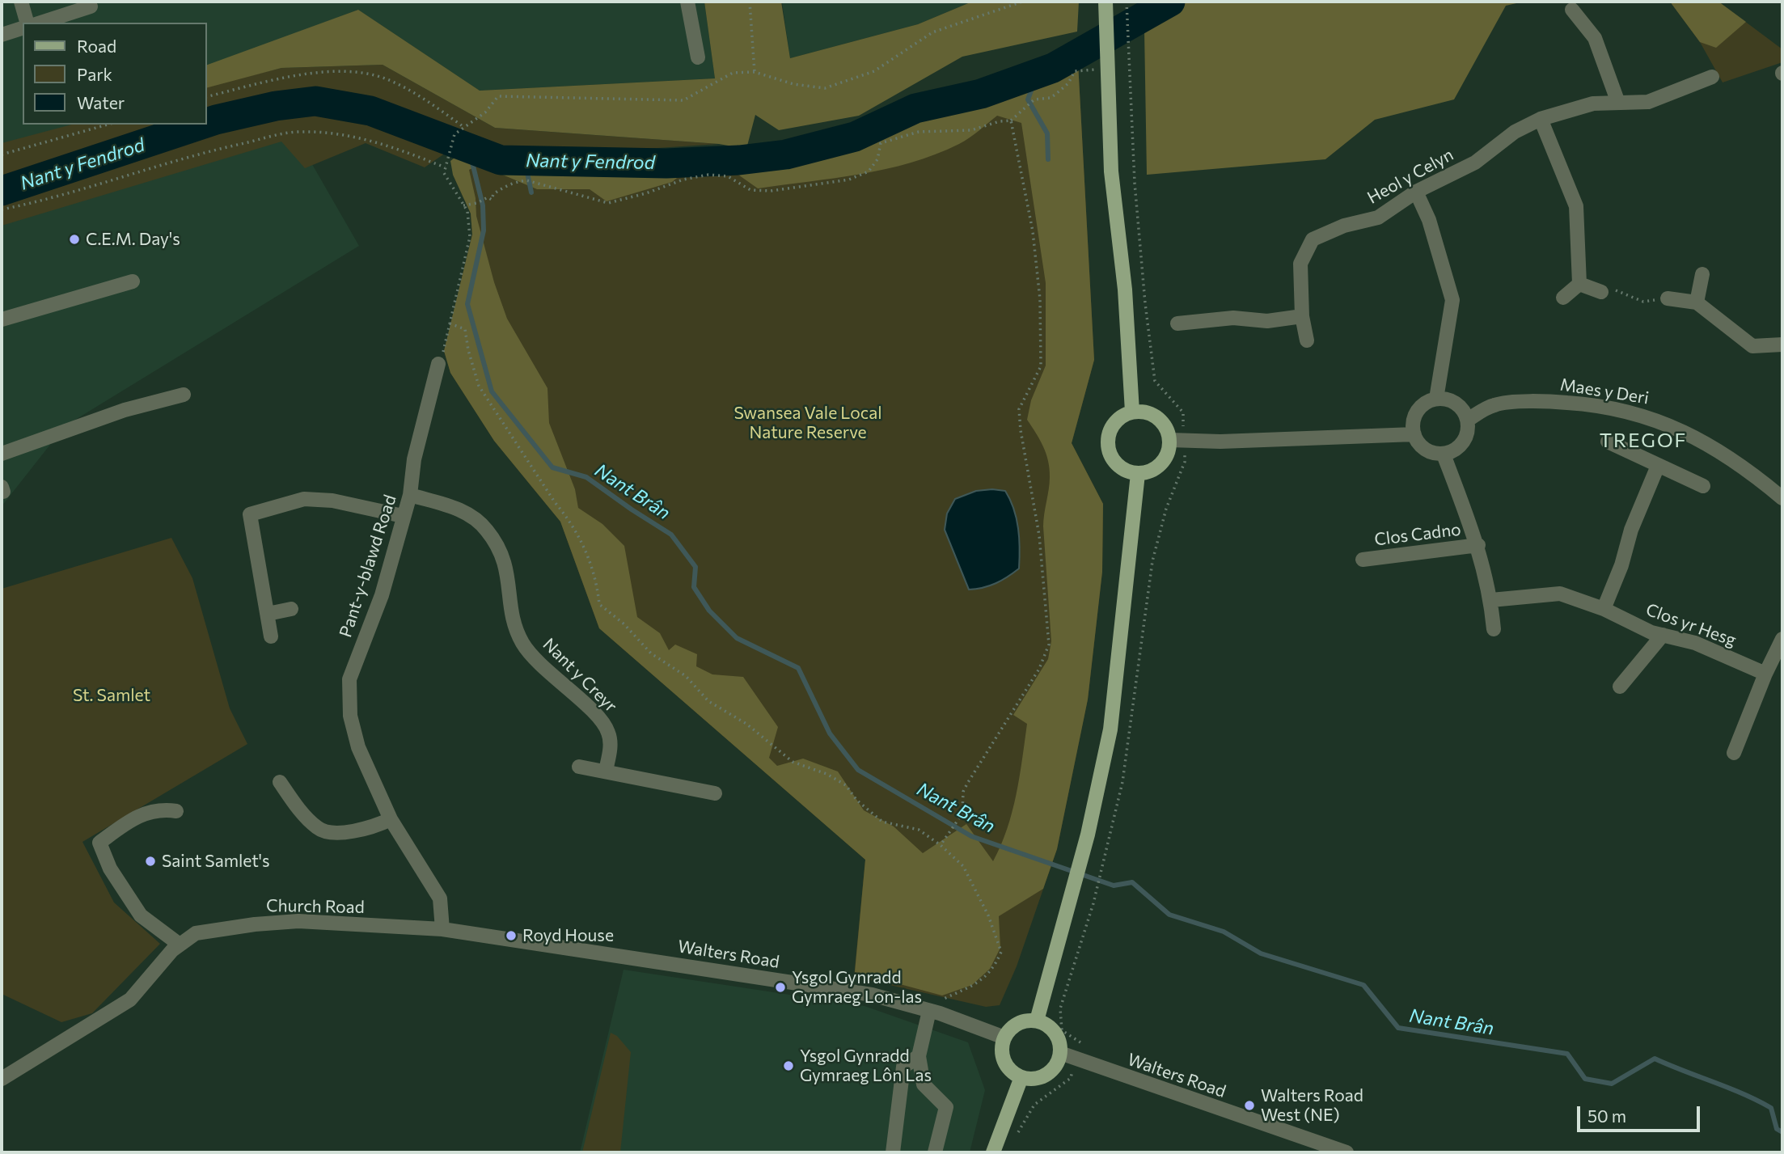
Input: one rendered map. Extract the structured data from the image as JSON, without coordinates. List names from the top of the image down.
{
  "streets": {
    "street": [
      "Heol y Celyn",
      "Maes y Deri",
      "Clos Cadno",
      "Pant-y-blawd Road",
      "Clos yr Hesg",
      "Nant y Creyr",
      "Church Road",
      "Walters Road"
    ]
  },
  "crossings": [
    ["Pant-y-blawd Road", "Nant y Creyr"],
    ["Pant-y-blawd Road", "Church Road"],
    ["Pant-y-blawd Road", "Walters Road"],
    ["Church Road", "Walters Road"]
  ],
  "districts": ["TREGOF"],
  "water": ["Nant y Fendrod", "Nant Brân"],
  "parks": ["Swansea Vale Local Nature Reserve", "St. Samlet"],
  "places": [
    "C.E.M. Day's",
    "Saint Samlet's",
    "Royd House",
    "Ysgol Gynradd Gymraeg Lon-las",
    "Ysgol Gynradd Gymraeg Lôn Las",
    "Walters Road West (NE)"
  ],
  "legend": ["Road", "Park", "Water"],
  "scale_bar": "50 m"
}
